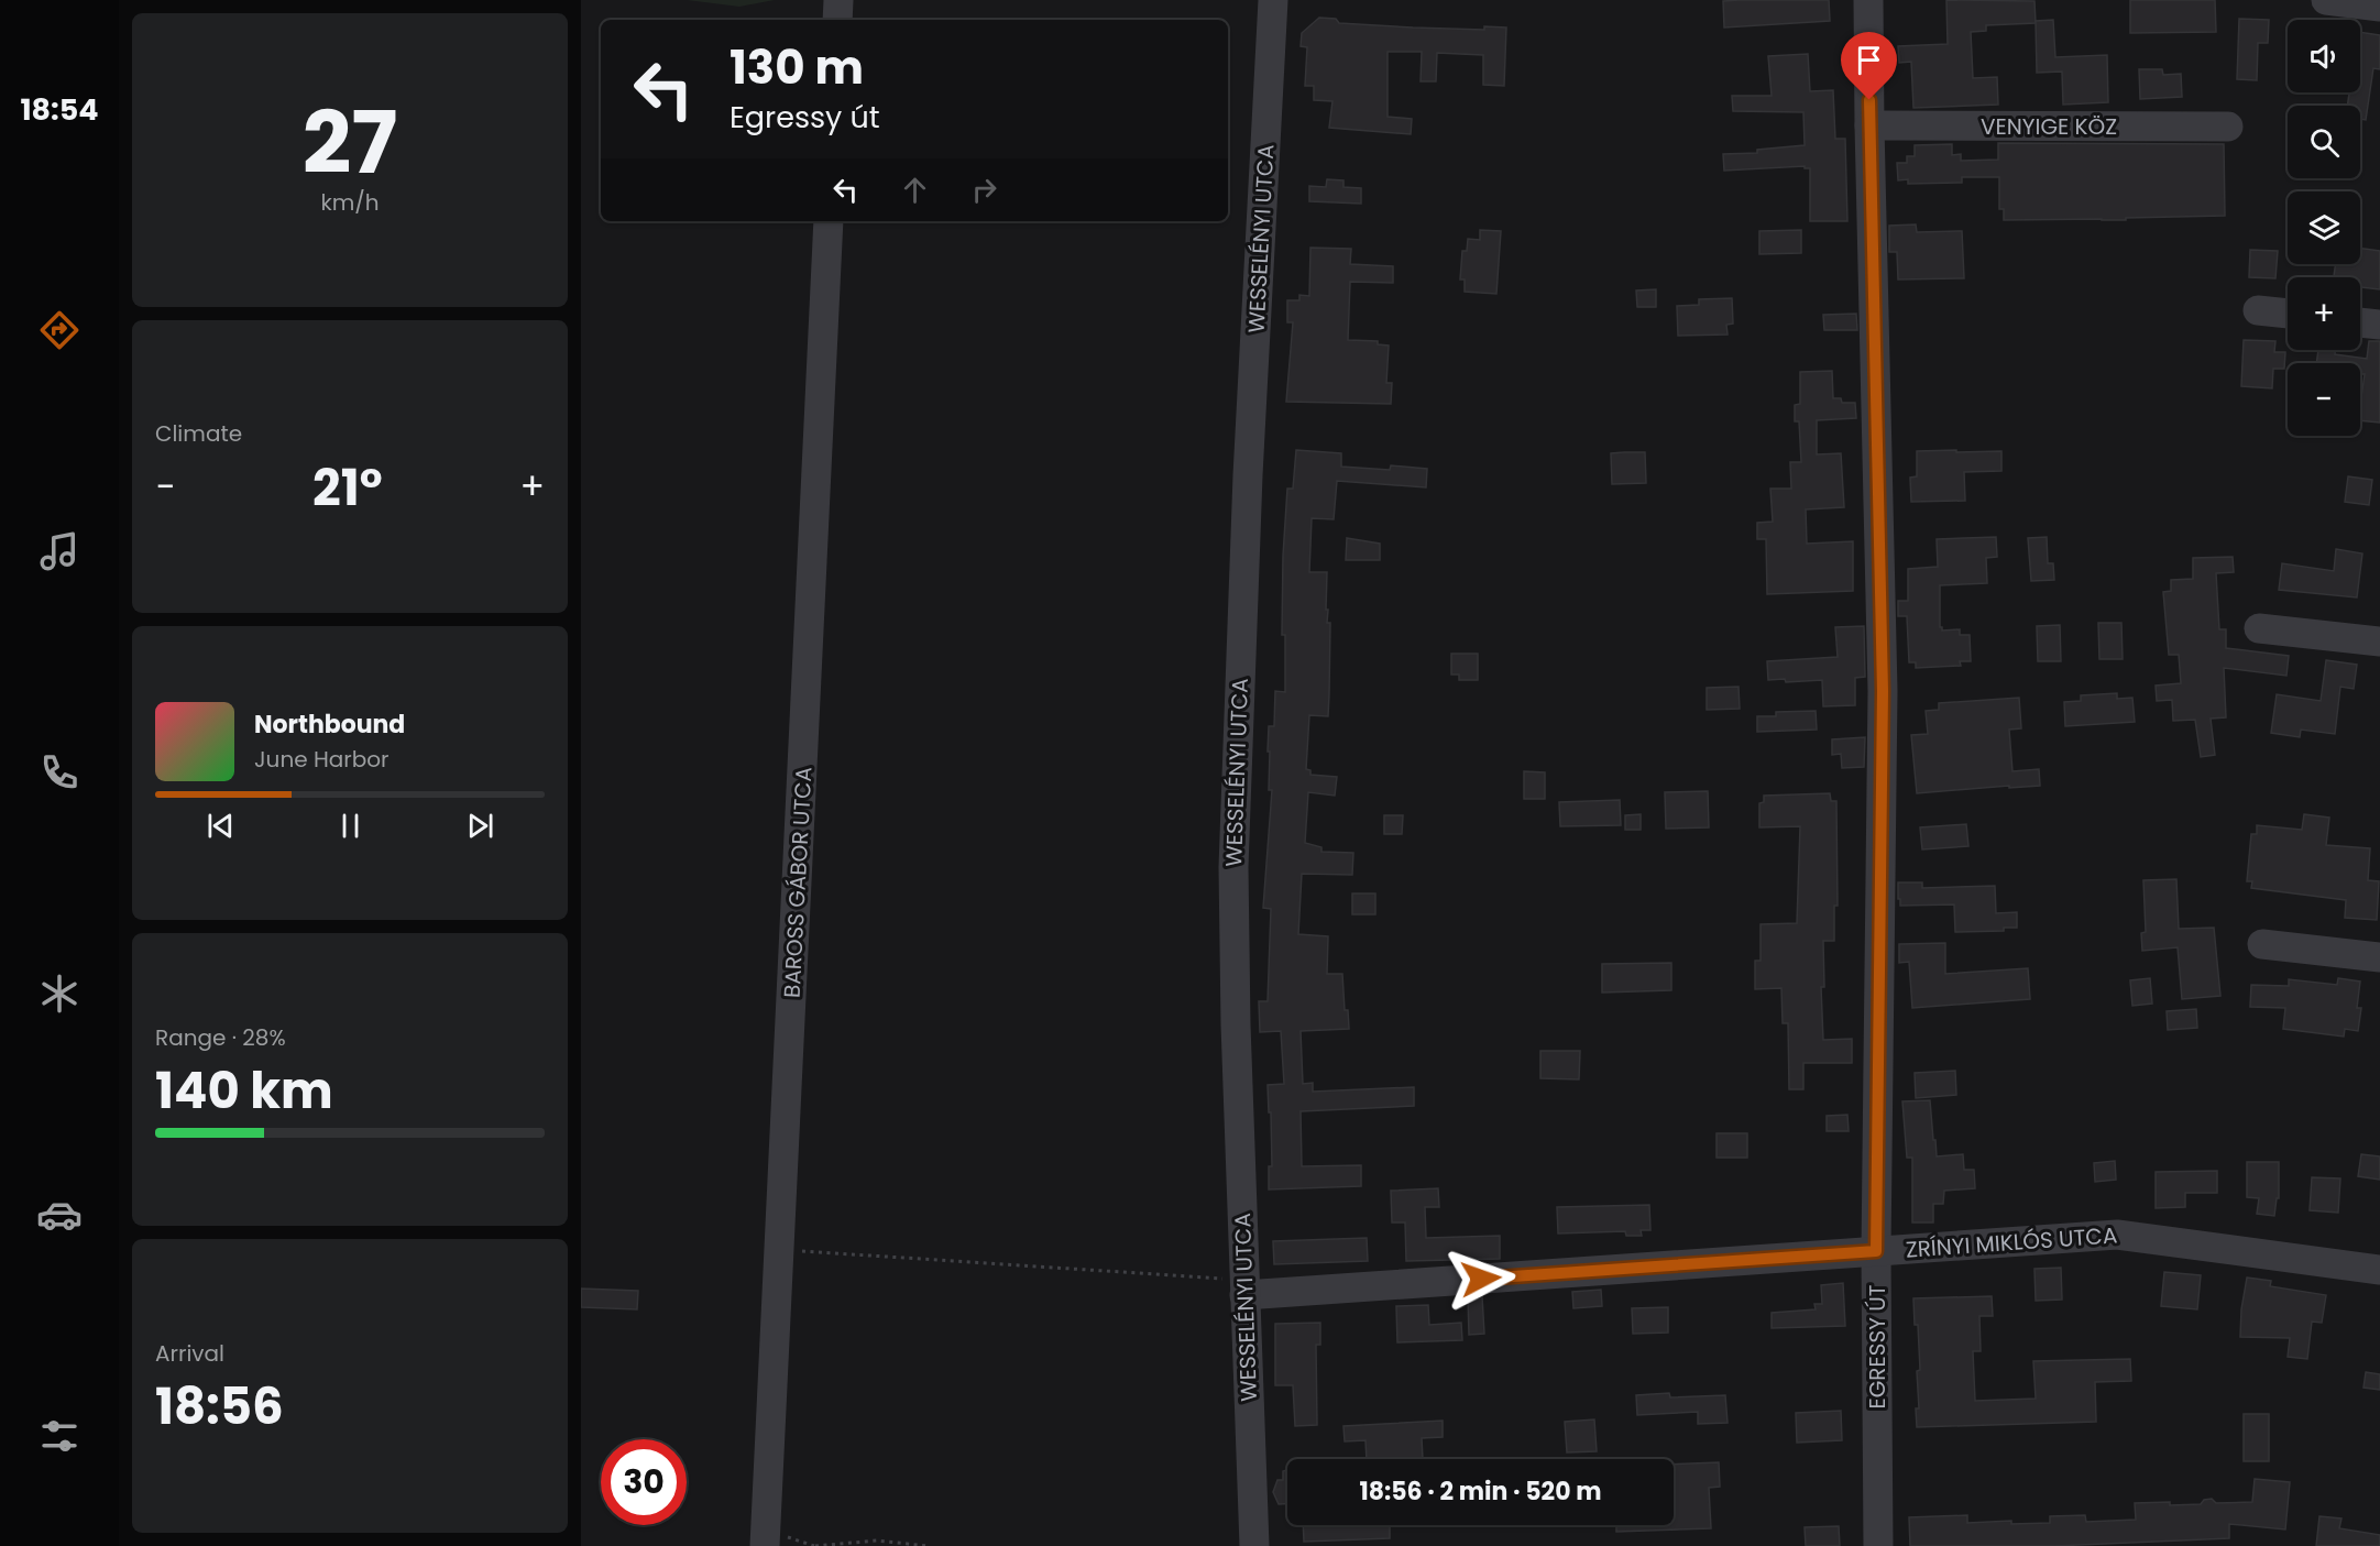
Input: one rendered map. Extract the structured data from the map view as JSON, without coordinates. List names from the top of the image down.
{
  "streets": {
    "street": [
      "VENYIGE KÖZ",
      "WESSELÉNYI UTCA",
      "BAROSS GÁBOR UTCA",
      "ZRÍNYI MIKLÓS UTCA",
      "EGRESSY ÚT"
    ]
  },
  "crossings": [
    ["VENYIGE KÖZ", "EGRESSY ÚT"],
    ["WESSELÉNYI UTCA", "ZRÍNYI MIKLÓS UTCA"],
    ["ZRÍNYI MIKLÓS UTCA", "EGRESSY ÚT"]
  ],
  "page": {
    "tabs": "18:54",
    "tile": [
      ["27", "km/h"],
      "Climate",
      ["Range · 28%", "140 km"],
      ["Arrival", "18:56"]
    ],
    "map_buttons": ["+", "−"],
    "turn": ["130 m", "Egressy út"],
    "heat": ["−", "21°", "+"],
    "song": ["Northbound", "June Harbor"],
    "limit": "30",
    "trip": "18:56 · 2 min · 520 m"
  }
}
